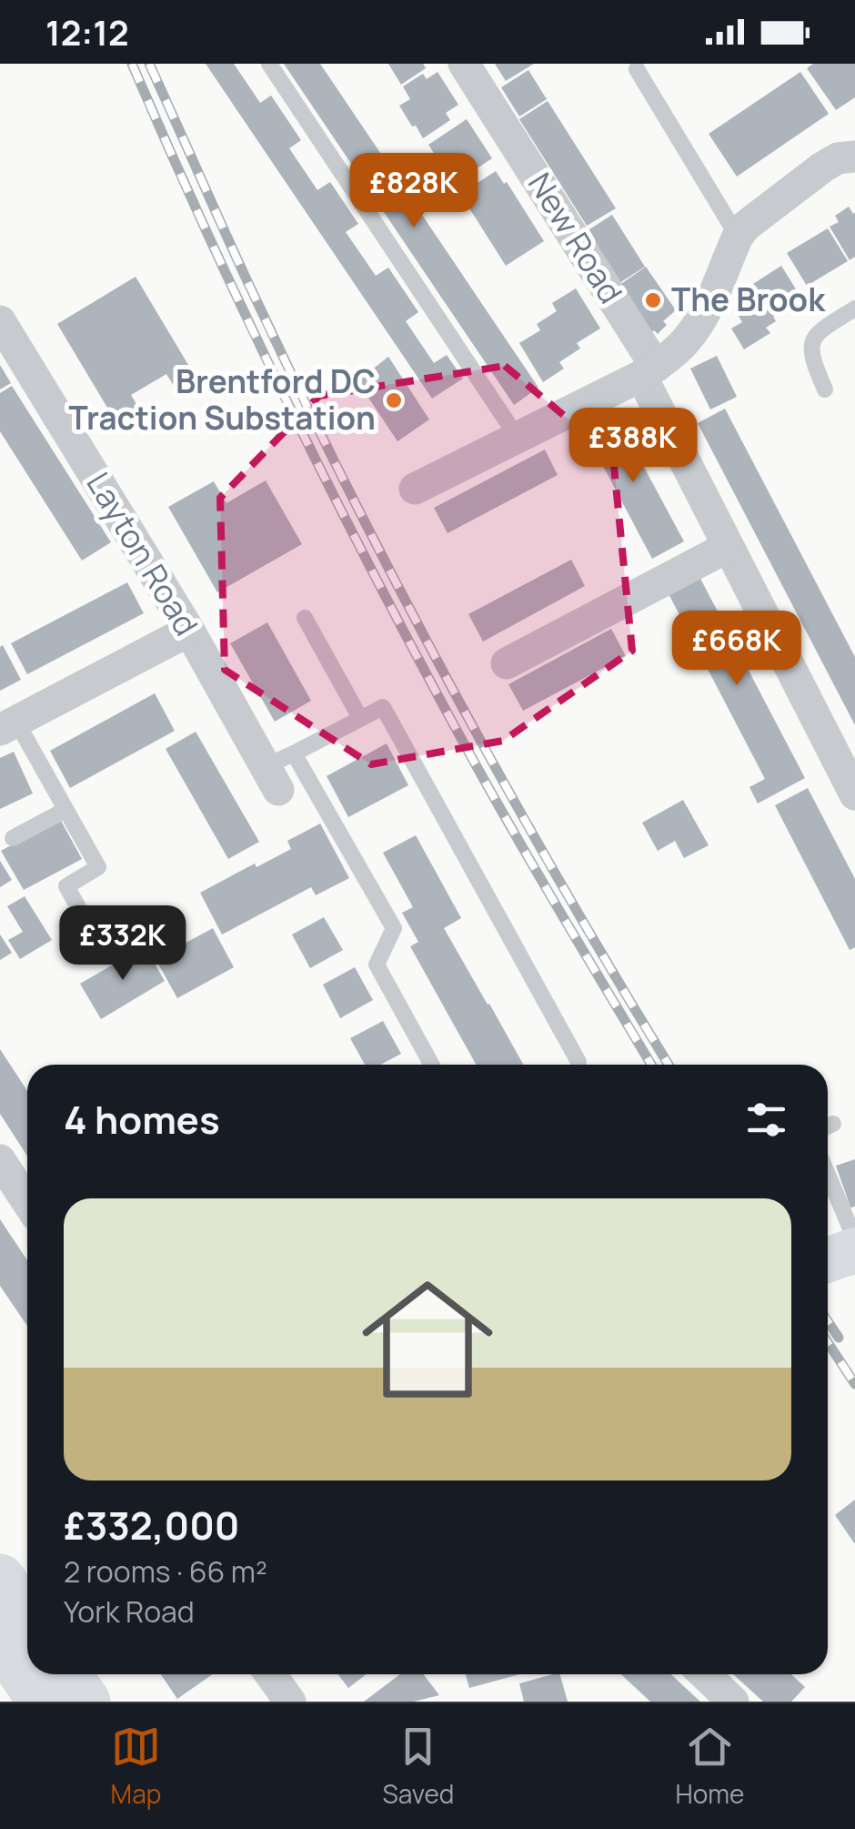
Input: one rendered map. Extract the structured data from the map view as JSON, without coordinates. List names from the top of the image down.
{
  "streets": {
    "street": ["New Road", "Layton Road"]
  },
  "places": ["The Brook", "Brentford DC Traction Substation"],
  "page": {
    "status": "12:12",
    "price": [
      "£828K",
      "£388K",
      "£668K",
      "£332K"
    ],
    "heading": "4 homes",
    "list": [
      {
        "name": "£332,000",
        "note": "2 rooms · 66 m² · York Road"
      }
    ],
    "tabs": ["Map", "Saved", "Home"]
  }
}
